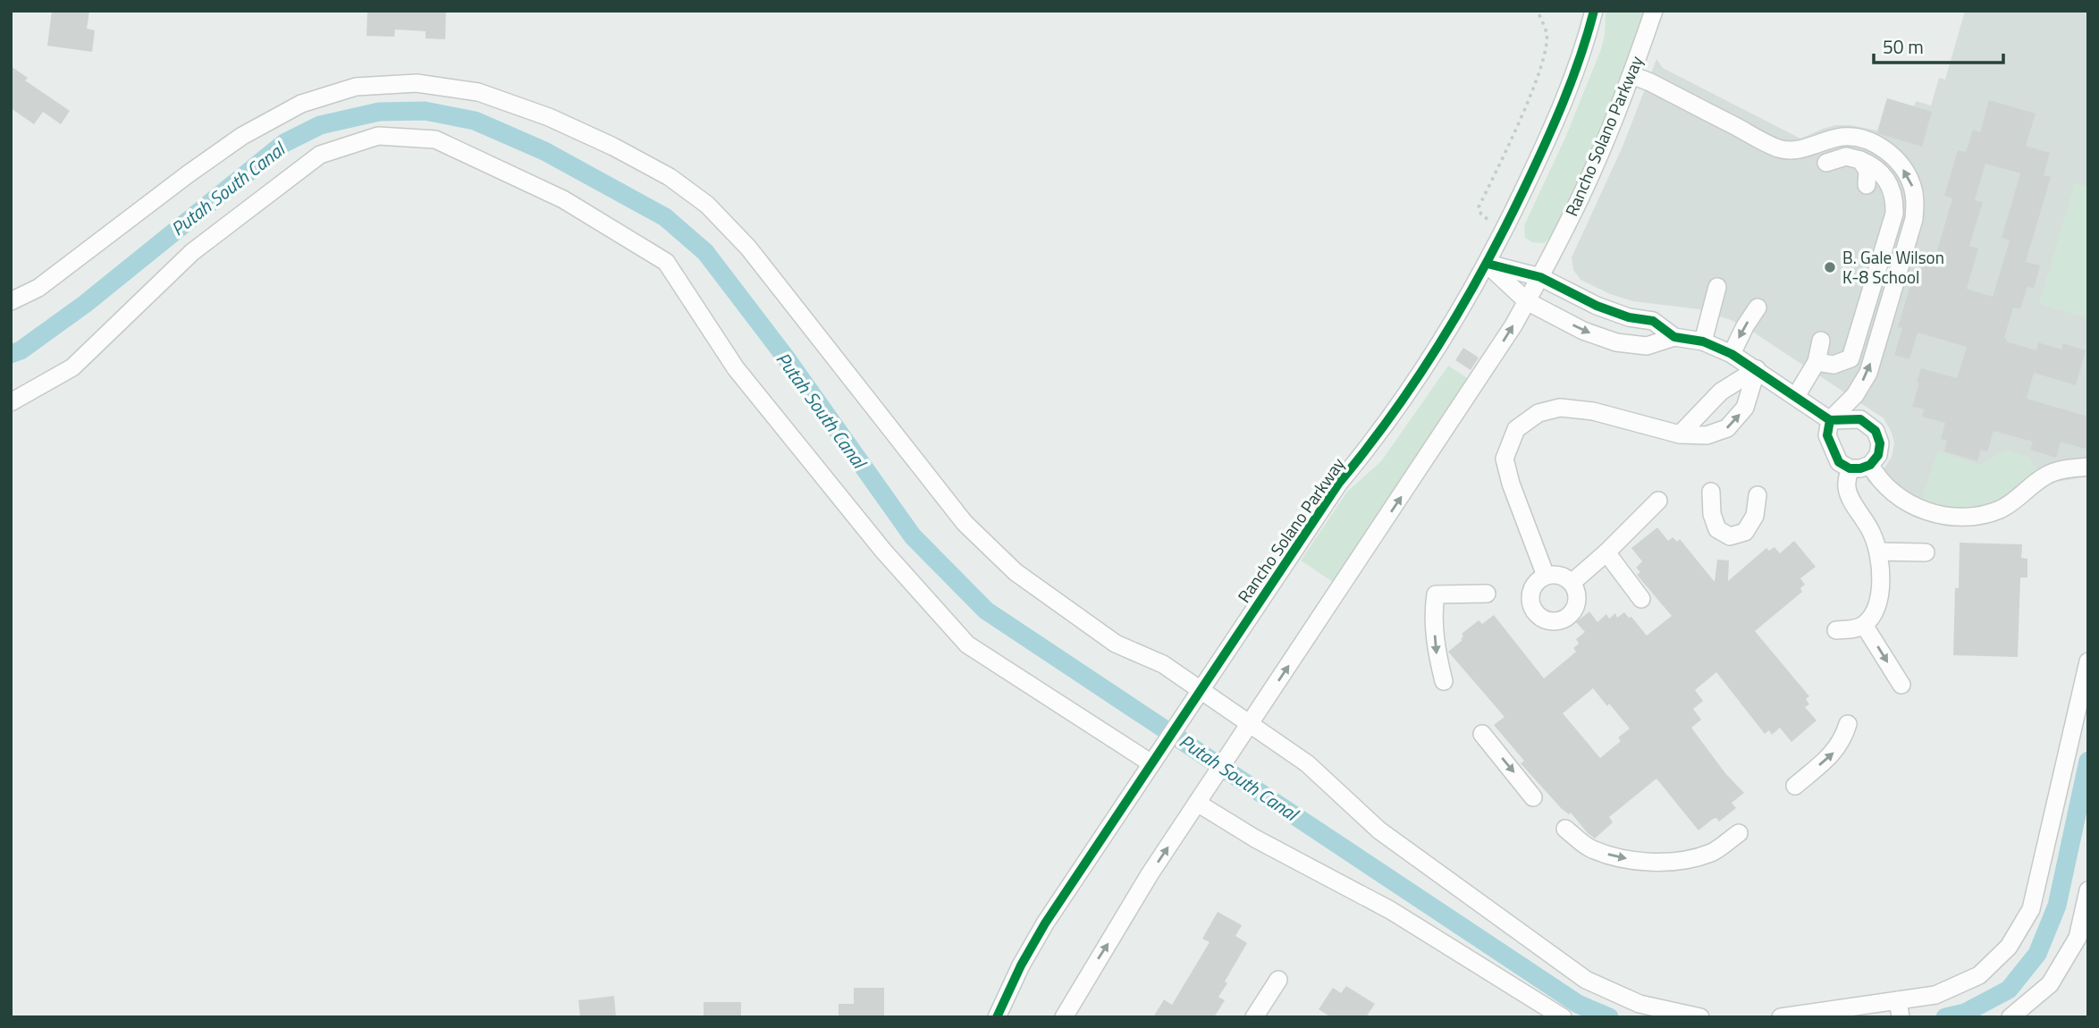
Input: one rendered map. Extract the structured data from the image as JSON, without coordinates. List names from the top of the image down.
{
  "streets": {
    "street": ["Rancho Solano Parkway"]
  },
  "water": ["Putah South Canal"],
  "places": ["B. Gale Wilson K-8 School"],
  "scale_bar": "50 m"
}
